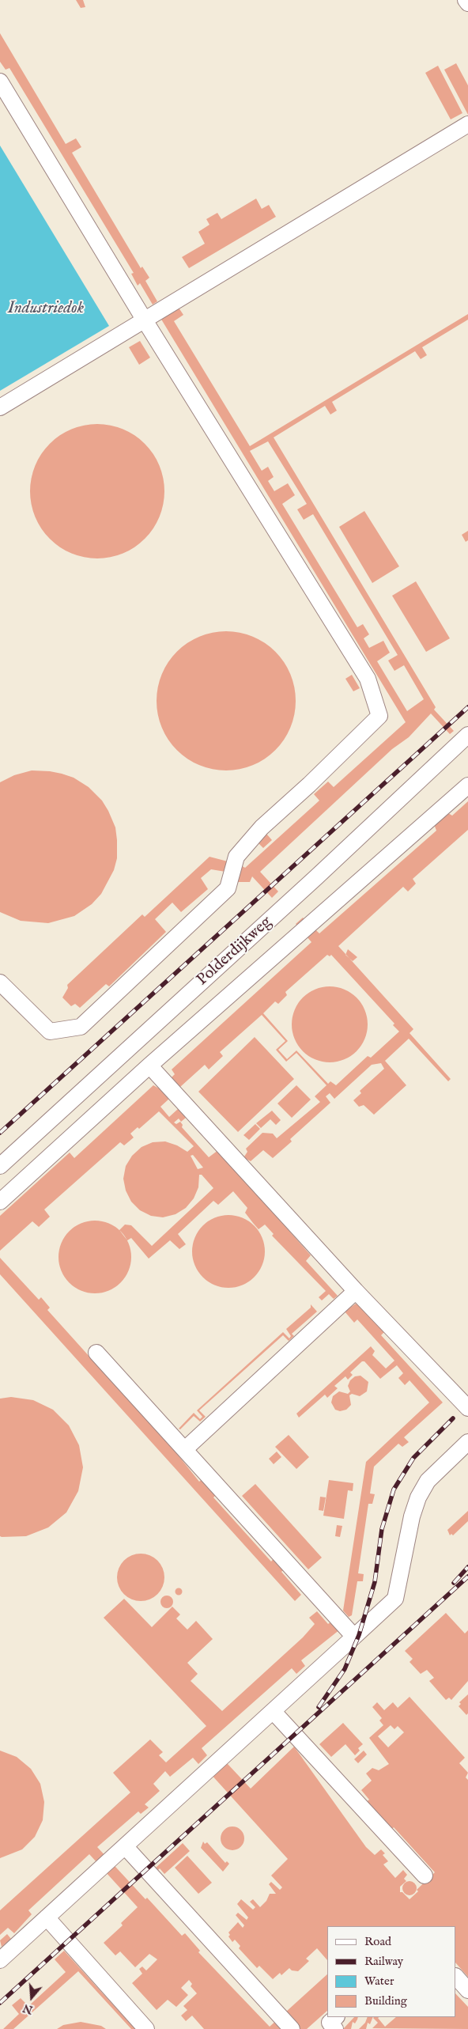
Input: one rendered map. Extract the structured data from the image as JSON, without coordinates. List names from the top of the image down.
{
  "streets": {
    "street": ["Polderdijkweg"]
  },
  "water": ["Industriedok"],
  "legend": [
    "Road",
    "Railway",
    "Water",
    "Building"
  ],
  "north": "bottom"
}
